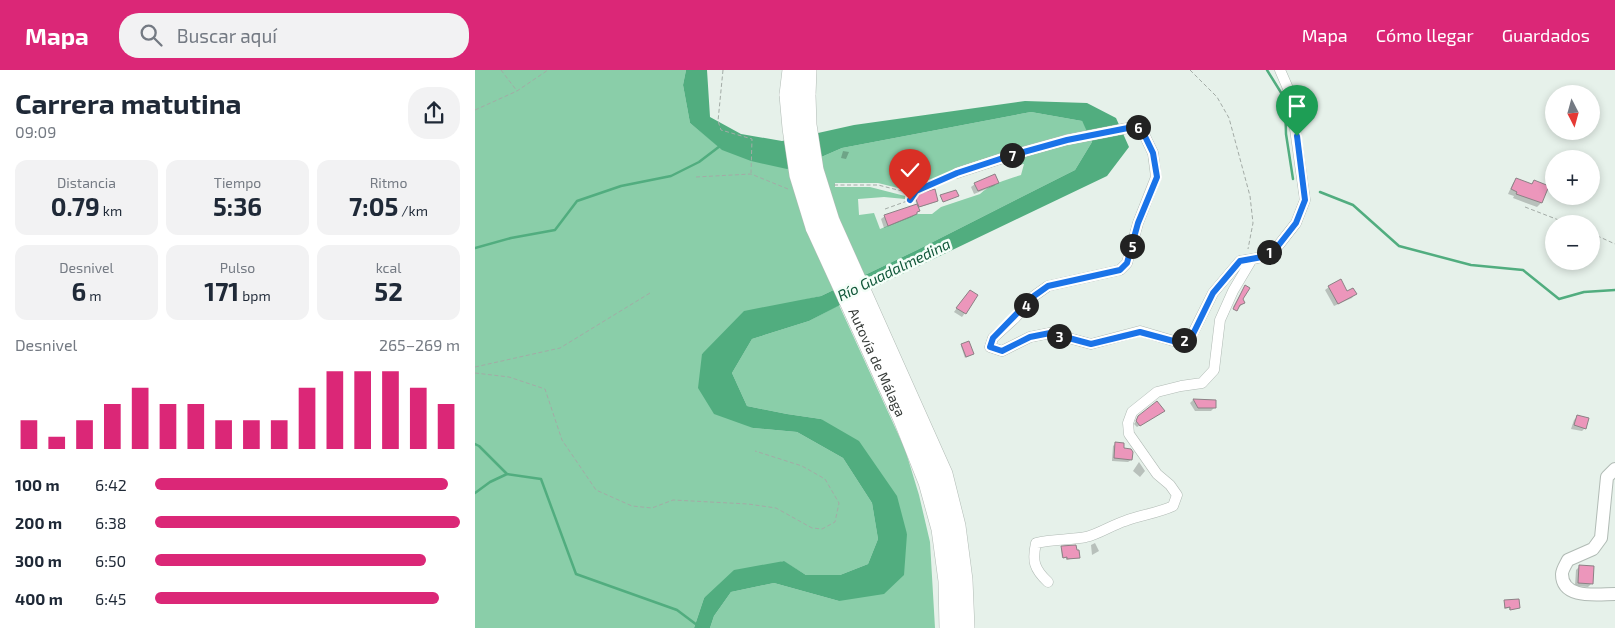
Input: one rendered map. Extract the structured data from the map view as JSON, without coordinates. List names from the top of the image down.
{
  "streets": {
    "highway": ["Autovía de Málaga"]
  },
  "water": ["Río Guadalmedina"],
  "north": "bottom",
  "page": {
    "header": "Mapa",
    "search": "Buscar aquí",
    "nav": ["Mapa", "Cómo llegar", "Guardados"],
    "heading": ["Carrera matutina", "09:09"],
    "map_buttons": ["+", "−"],
    "pins": [
      "6",
      "7",
      "5",
      "1",
      "4",
      "3",
      "2"
    ],
    "stats": [
      ["Distancia", "0.79 km"],
      ["Tiempo", "5:36"],
      ["Ritmo", "7:05 /km"],
      ["Desnivel", "6 m"],
      ["Pulso", "171 bpm"],
      ["kcal", "52"]
    ],
    "chart": ["Desnivel", "265–269 m"],
    "list": [
      {
        "name": "100 m",
        "note": "6:42"
      },
      {
        "name": "200 m",
        "note": "6:38"
      },
      {
        "name": "300 m",
        "note": "6:50"
      },
      {
        "name": "400 m",
        "note": "6:45"
      }
    ]
  }
}
